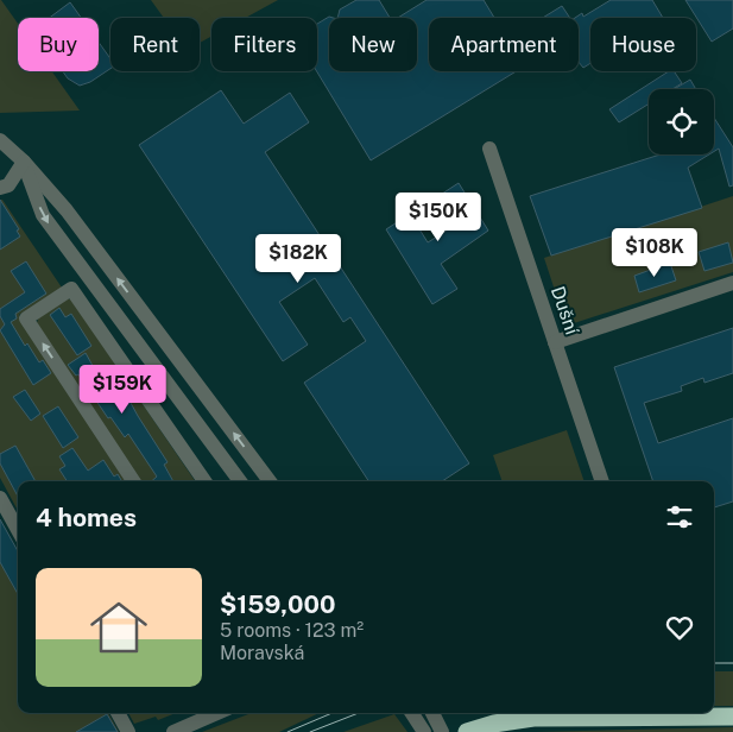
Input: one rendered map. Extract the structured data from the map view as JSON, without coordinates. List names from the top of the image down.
{
  "streets": {
    "street": ["Dušní"]
  },
  "page": {
    "chip": [
      "Buy",
      "Rent",
      "Filters",
      "New",
      "Apartment",
      "House"
    ],
    "price": [
      "$150K",
      "$108K",
      "$182K",
      "$159K"
    ],
    "heading": "4 homes",
    "list": [
      {
        "name": "$159,000",
        "note": "5 rooms · 123 m² · Moravská"
      }
    ]
  }
}
